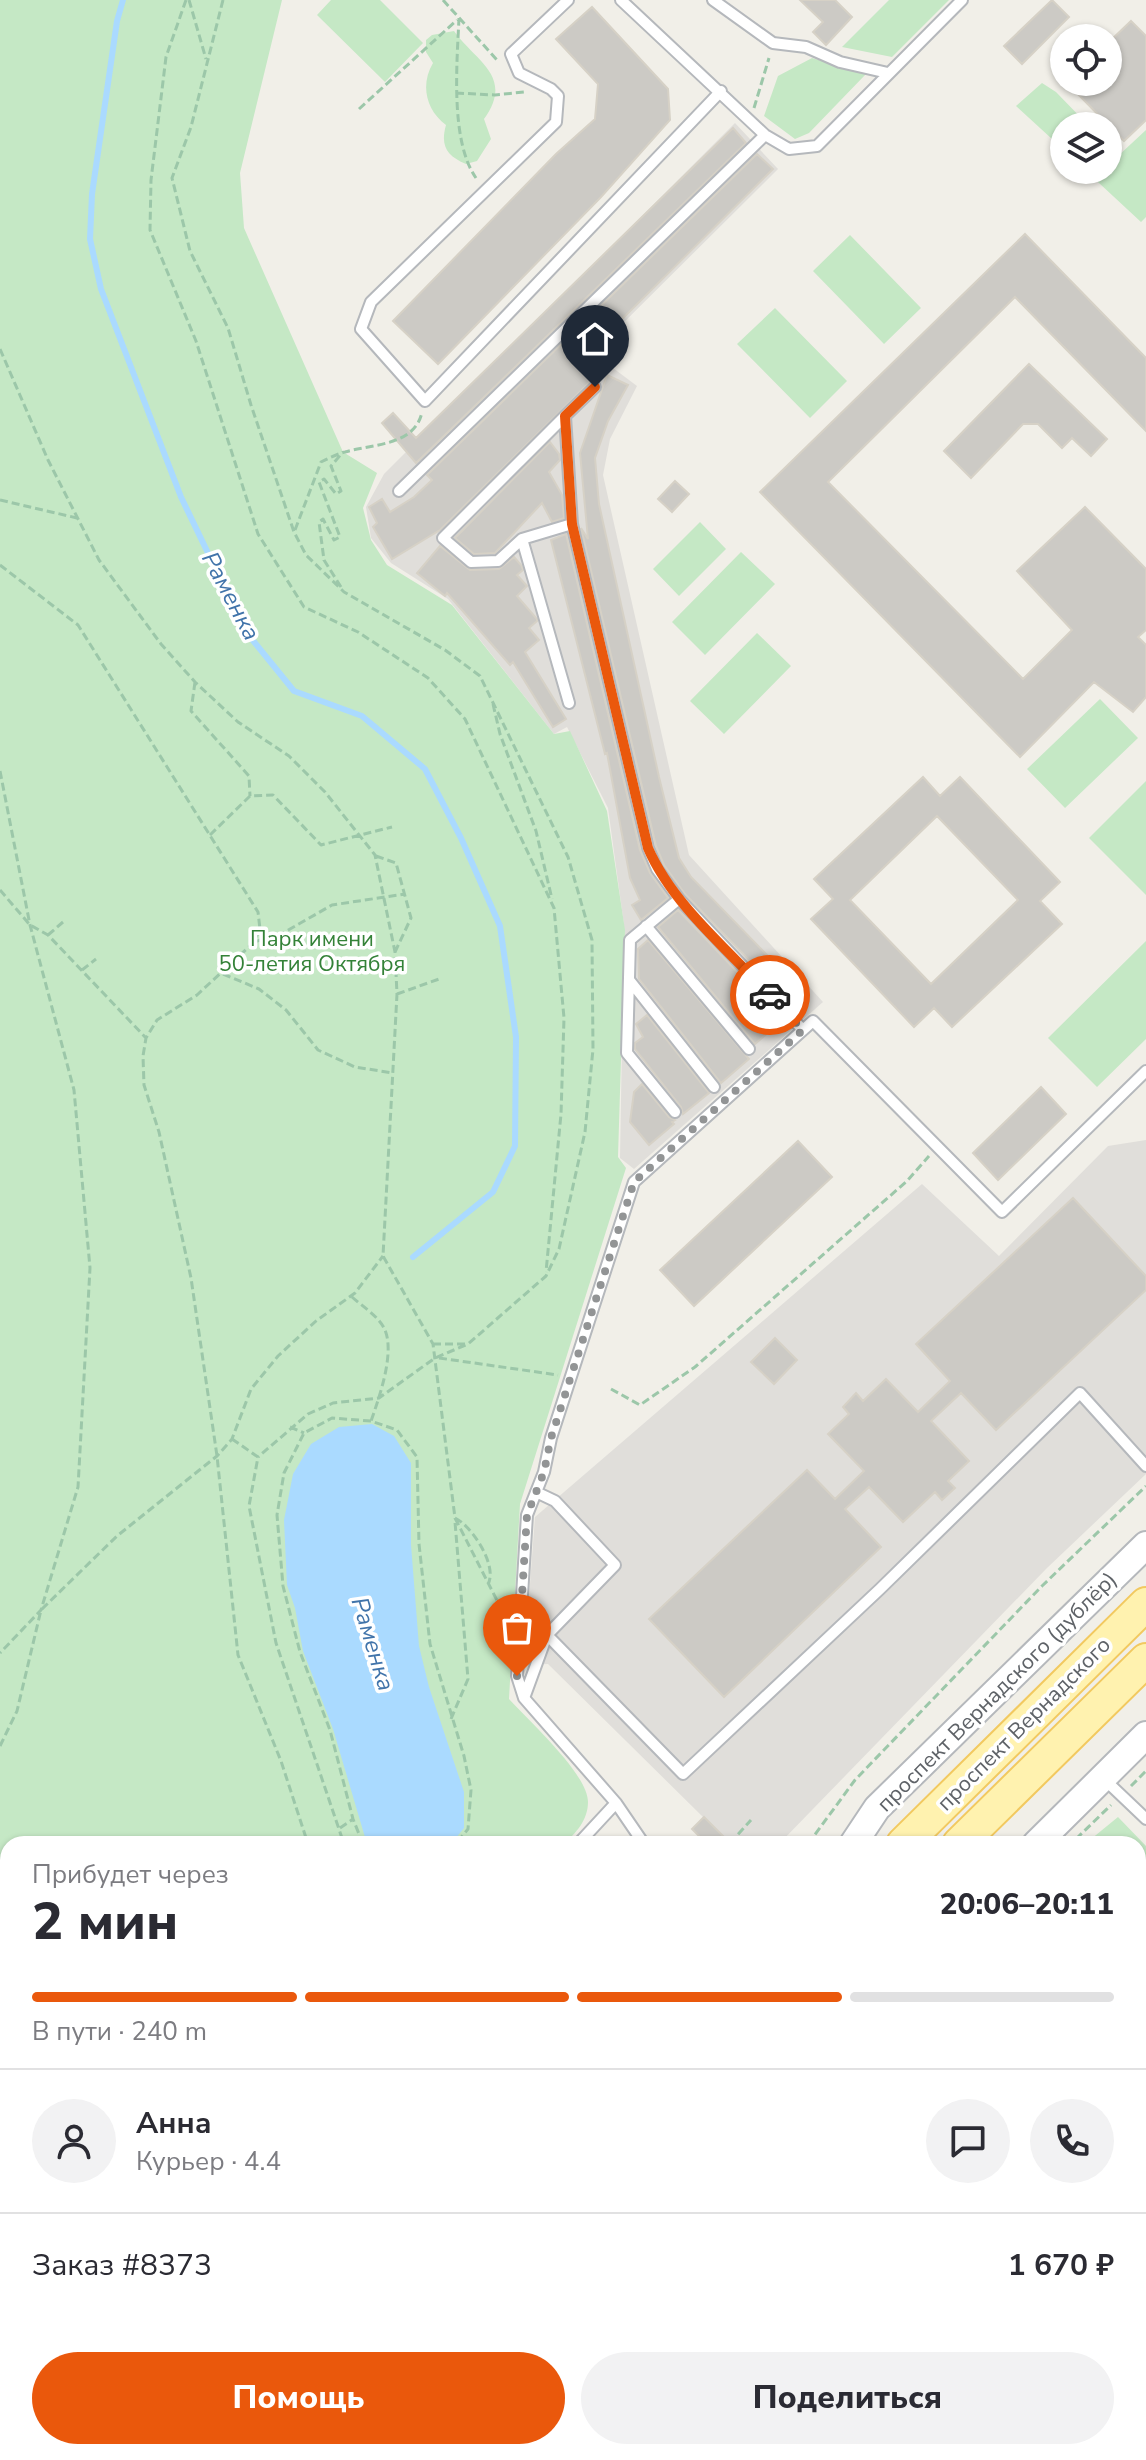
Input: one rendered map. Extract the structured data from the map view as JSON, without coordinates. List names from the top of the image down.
{
  "streets": {
    "main road": ["проспект Вернадского"],
    "street": ["проспект Вернадского (дублёр)"]
  },
  "water": ["Раменка"],
  "parks": ["Парк имени 50-летия Октября"],
  "page": {
    "heading": ["2 мин", "Прибудет через", "20:06–20:11"],
    "panel": [
      "Анна",
      "Курьер · 4.4",
      "Заказ #8373",
      "1 670 ₽"
    ],
    "bar": "В пути · 240 m",
    "buttons": ["Помощь", "Поделиться"]
  }
}
